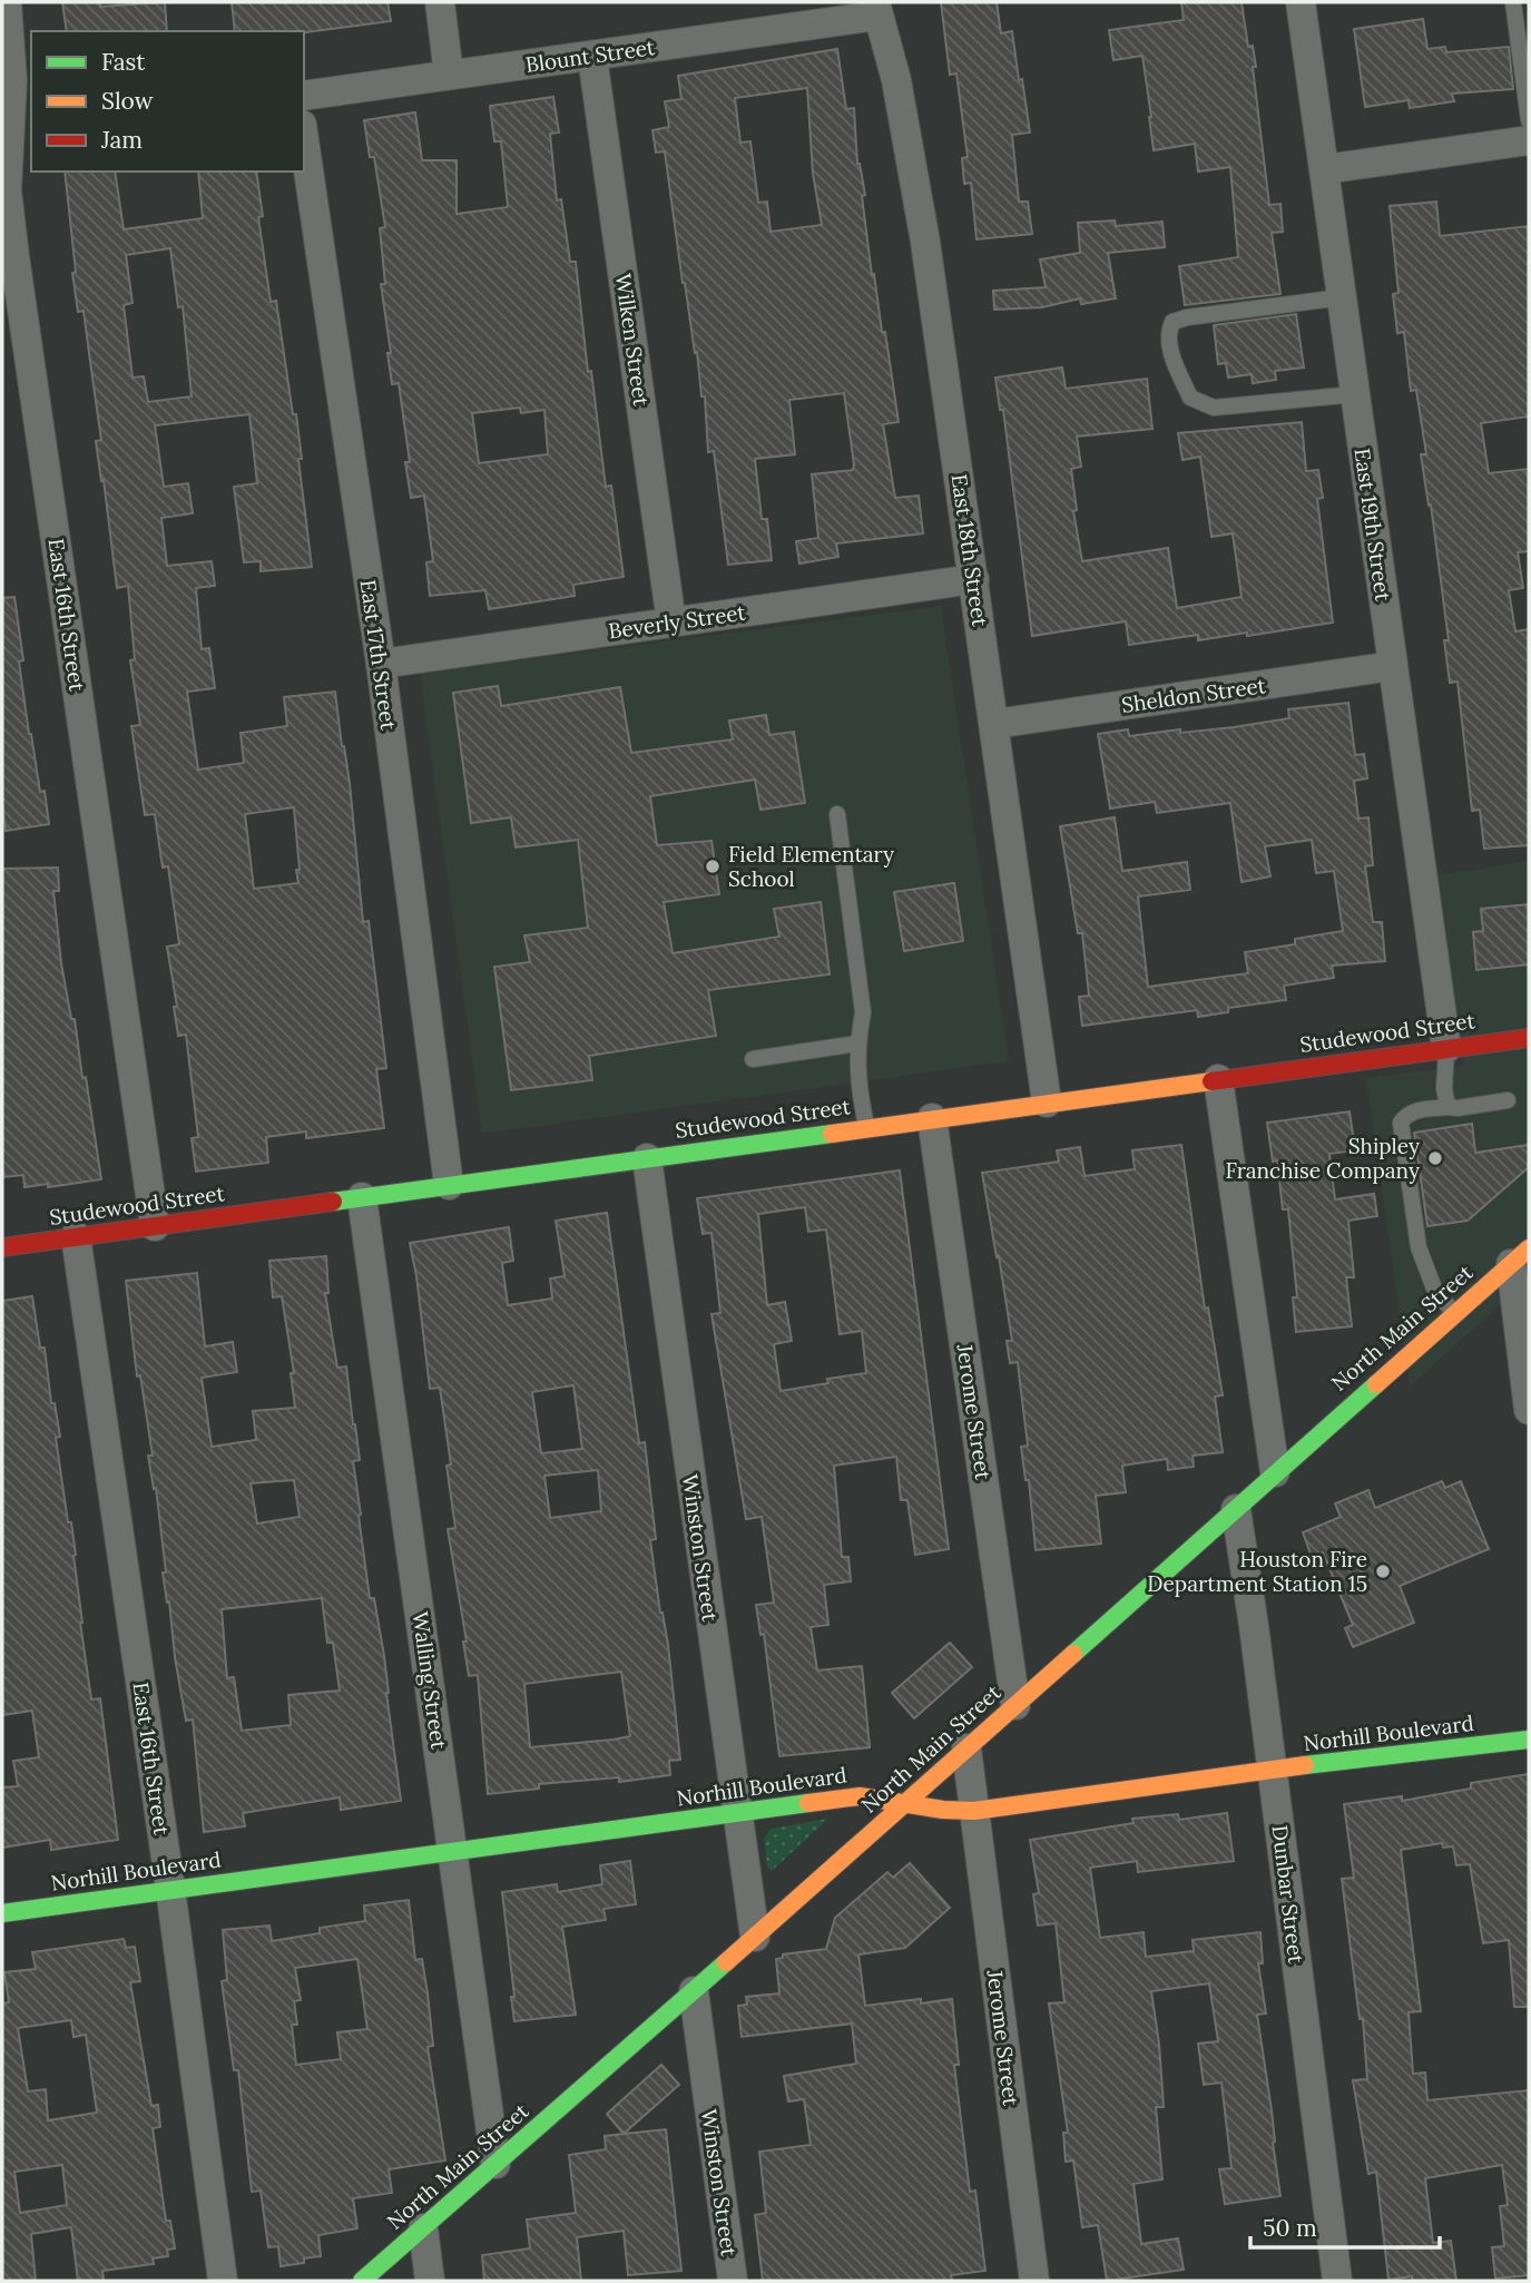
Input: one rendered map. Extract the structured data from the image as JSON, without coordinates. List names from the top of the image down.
{
  "streets": {
    "main road": ["Studewood Street", "North Main Street", "Norhill Boulevard"],
    "street": [
      "Blount Street",
      "Wilken Street",
      "East 19th Street",
      "East 18th Street",
      "East 16th Street",
      "Beverly Street",
      "East 17th Street",
      "Sheldon Street",
      "Jerome Street",
      "Winston Street",
      "Walling Street",
      "Dunbar Street"
    ]
  },
  "crossings": [
    ["Blount Street", "Wilken Street"],
    ["Blount Street", "East 18th Street"],
    ["Wilken Street", "Beverly Street"],
    ["East 19th Street", "Sheldon Street"],
    ["East 19th Street", "Studewood Street"],
    ["East 18th Street", "Beverly Street"],
    ["East 18th Street", "Sheldon Street"],
    ["East 18th Street", "Studewood Street"],
    ["East 16th Street", "Studewood Street"],
    ["East 16th Street", "Norhill Boulevard"],
    ["Beverly Street", "East 17th Street"],
    ["East 17th Street", "Studewood Street"],
    ["Studewood Street", "Jerome Street"],
    ["Studewood Street", "Winston Street"],
    ["Studewood Street", "Walling Street"],
    ["North Main Street", "Jerome Street"],
    ["North Main Street", "Winston Street"],
    ["North Main Street", "Walling Street"],
    ["North Main Street", "Norhill Boulevard"],
    ["North Main Street", "Dunbar Street"],
    ["Jerome Street", "Norhill Boulevard"],
    ["Winston Street", "Norhill Boulevard"],
    ["Walling Street", "Norhill Boulevard"],
    ["Norhill Boulevard", "Dunbar Street"]
  ],
  "places": ["Field Elementary School", "Shipley Franchise Company", "Houston Fire Department Station 15"],
  "legend": ["Fast", "Slow", "Jam"],
  "scale_bar": "50 m"
}
